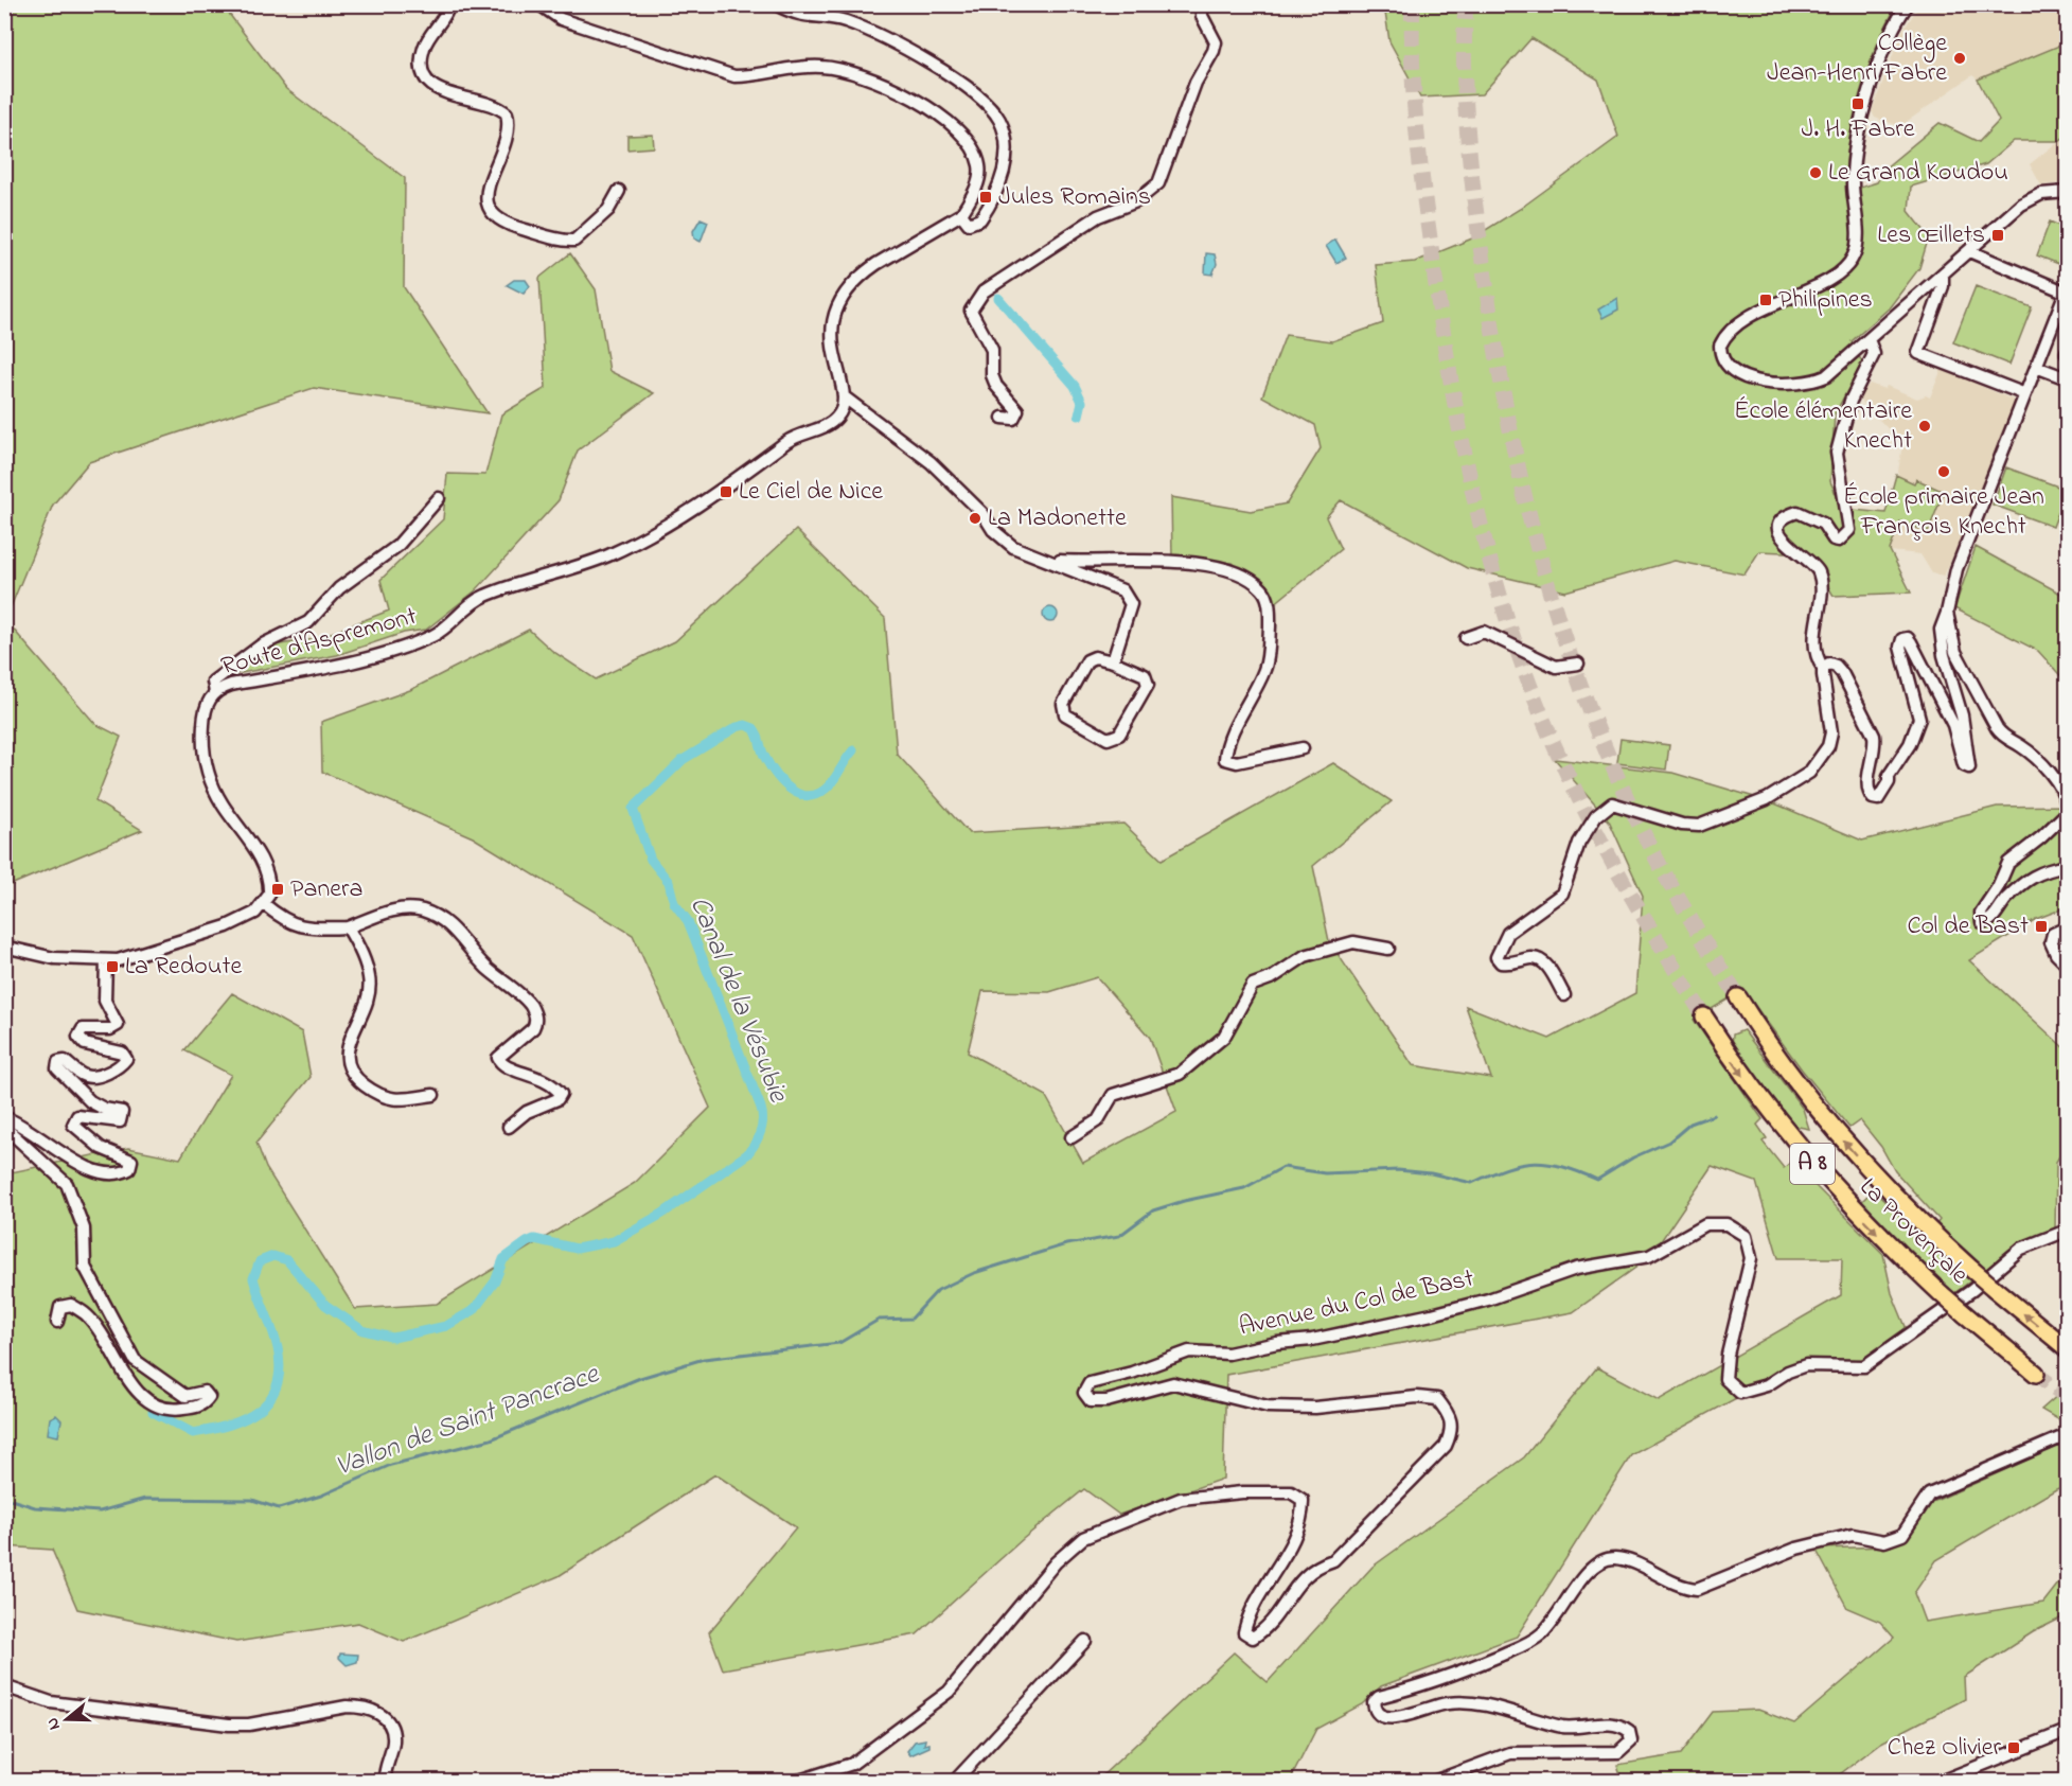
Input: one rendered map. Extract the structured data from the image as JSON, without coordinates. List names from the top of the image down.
{
  "streets": {
    "highway": ["A 8", "La Provençale"],
    "street": ["Route d'Aspremont", "Avenue du Col de Bast"]
  },
  "water": ["Canal de la Vésubie", "Vallon de Saint Pancrace"],
  "places": {
    "other": [
      "Collège Jean-Henri Fabre",
      "Le Grand Koudou",
      "École élémentaire Knecht",
      "École primaire Jean François Knecht",
      "La Madonette"
    ],
    "transit": [
      "J. H. Fabre",
      "Jules Romains",
      "Les Œillets",
      "Philipines",
      "Le Ciel de Nice",
      "Panera",
      "Col de Bast",
      "La Redoute",
      "Chez Olivier"
    ]
  },
  "north": "left"
}
